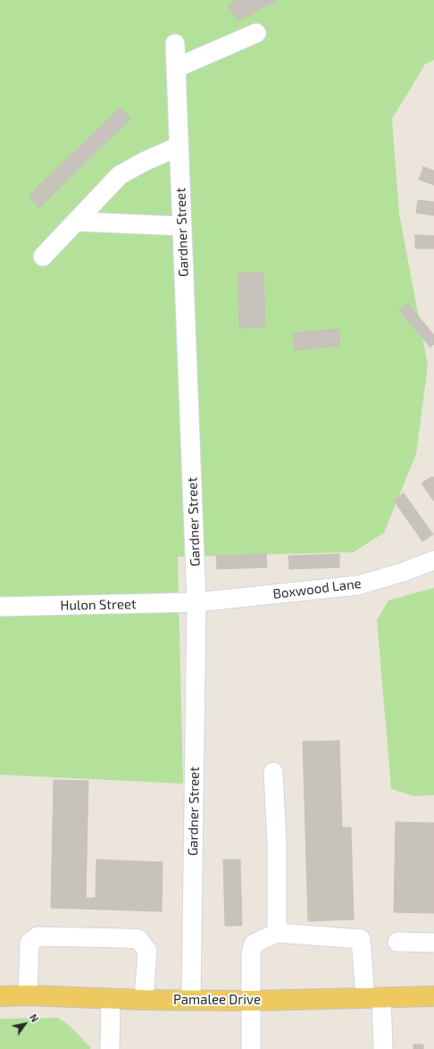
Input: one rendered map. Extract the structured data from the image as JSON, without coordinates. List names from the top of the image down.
{
  "streets": {
    "main road": ["Pamalee Drive"],
    "street": ["Gardner Street", "Boxwood Lane", "Hulon Street"]
  },
  "crossings": [
    ["Gardner Street", "Boxwood Lane"],
    ["Gardner Street", "Hulon Street"],
    ["Gardner Street", "Pamalee Drive"],
    ["Boxwood Lane", "Hulon Street"]
  ],
  "north": "top right"
}
